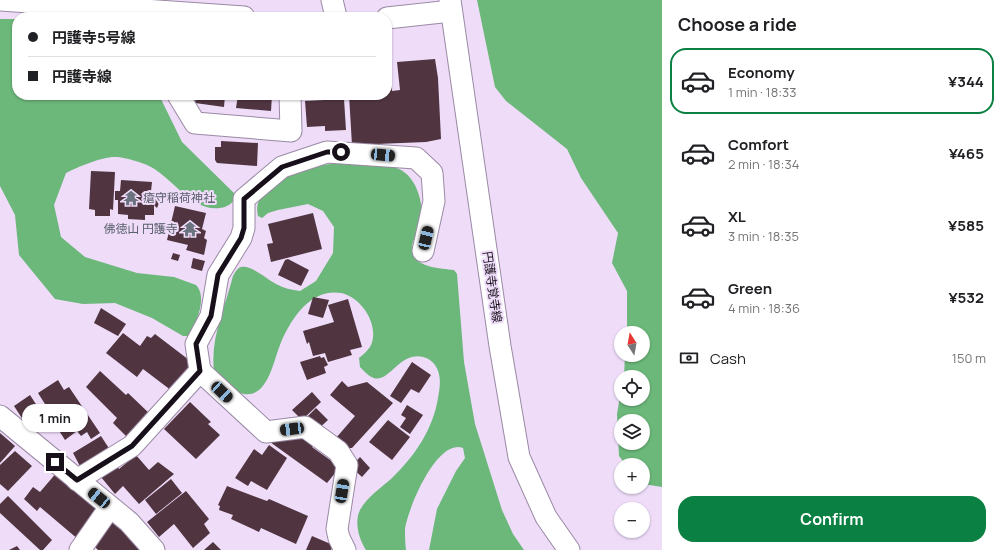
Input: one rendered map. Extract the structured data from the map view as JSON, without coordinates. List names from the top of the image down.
{
  "streets": {
    "street": ["円護寺覚寺線"]
  },
  "places": {
    "temple": ["瘡守稲荷神社", "佛徳山 円護寺"]
  },
  "north": "top",
  "page": {
    "heading": "Choose a ride",
    "banner": ["円護寺5号線", "円護寺線"],
    "list": [
      {
        "name": "Economy",
        "note": "1 min · 18:33",
        "value": "¥344"
      },
      {
        "name": "Comfort",
        "note": "2 min · 18:34",
        "value": "¥465"
      },
      {
        "name": "XL",
        "note": "3 min · 18:35",
        "value": "¥585"
      },
      {
        "name": "Green",
        "note": "4 min · 18:36",
        "value": "¥532"
      }
    ],
    "map_buttons": ["+", "−"],
    "pay": ["Cash", "150 m"],
    "bubble": "1 min",
    "buttons": "Confirm"
  }
}
